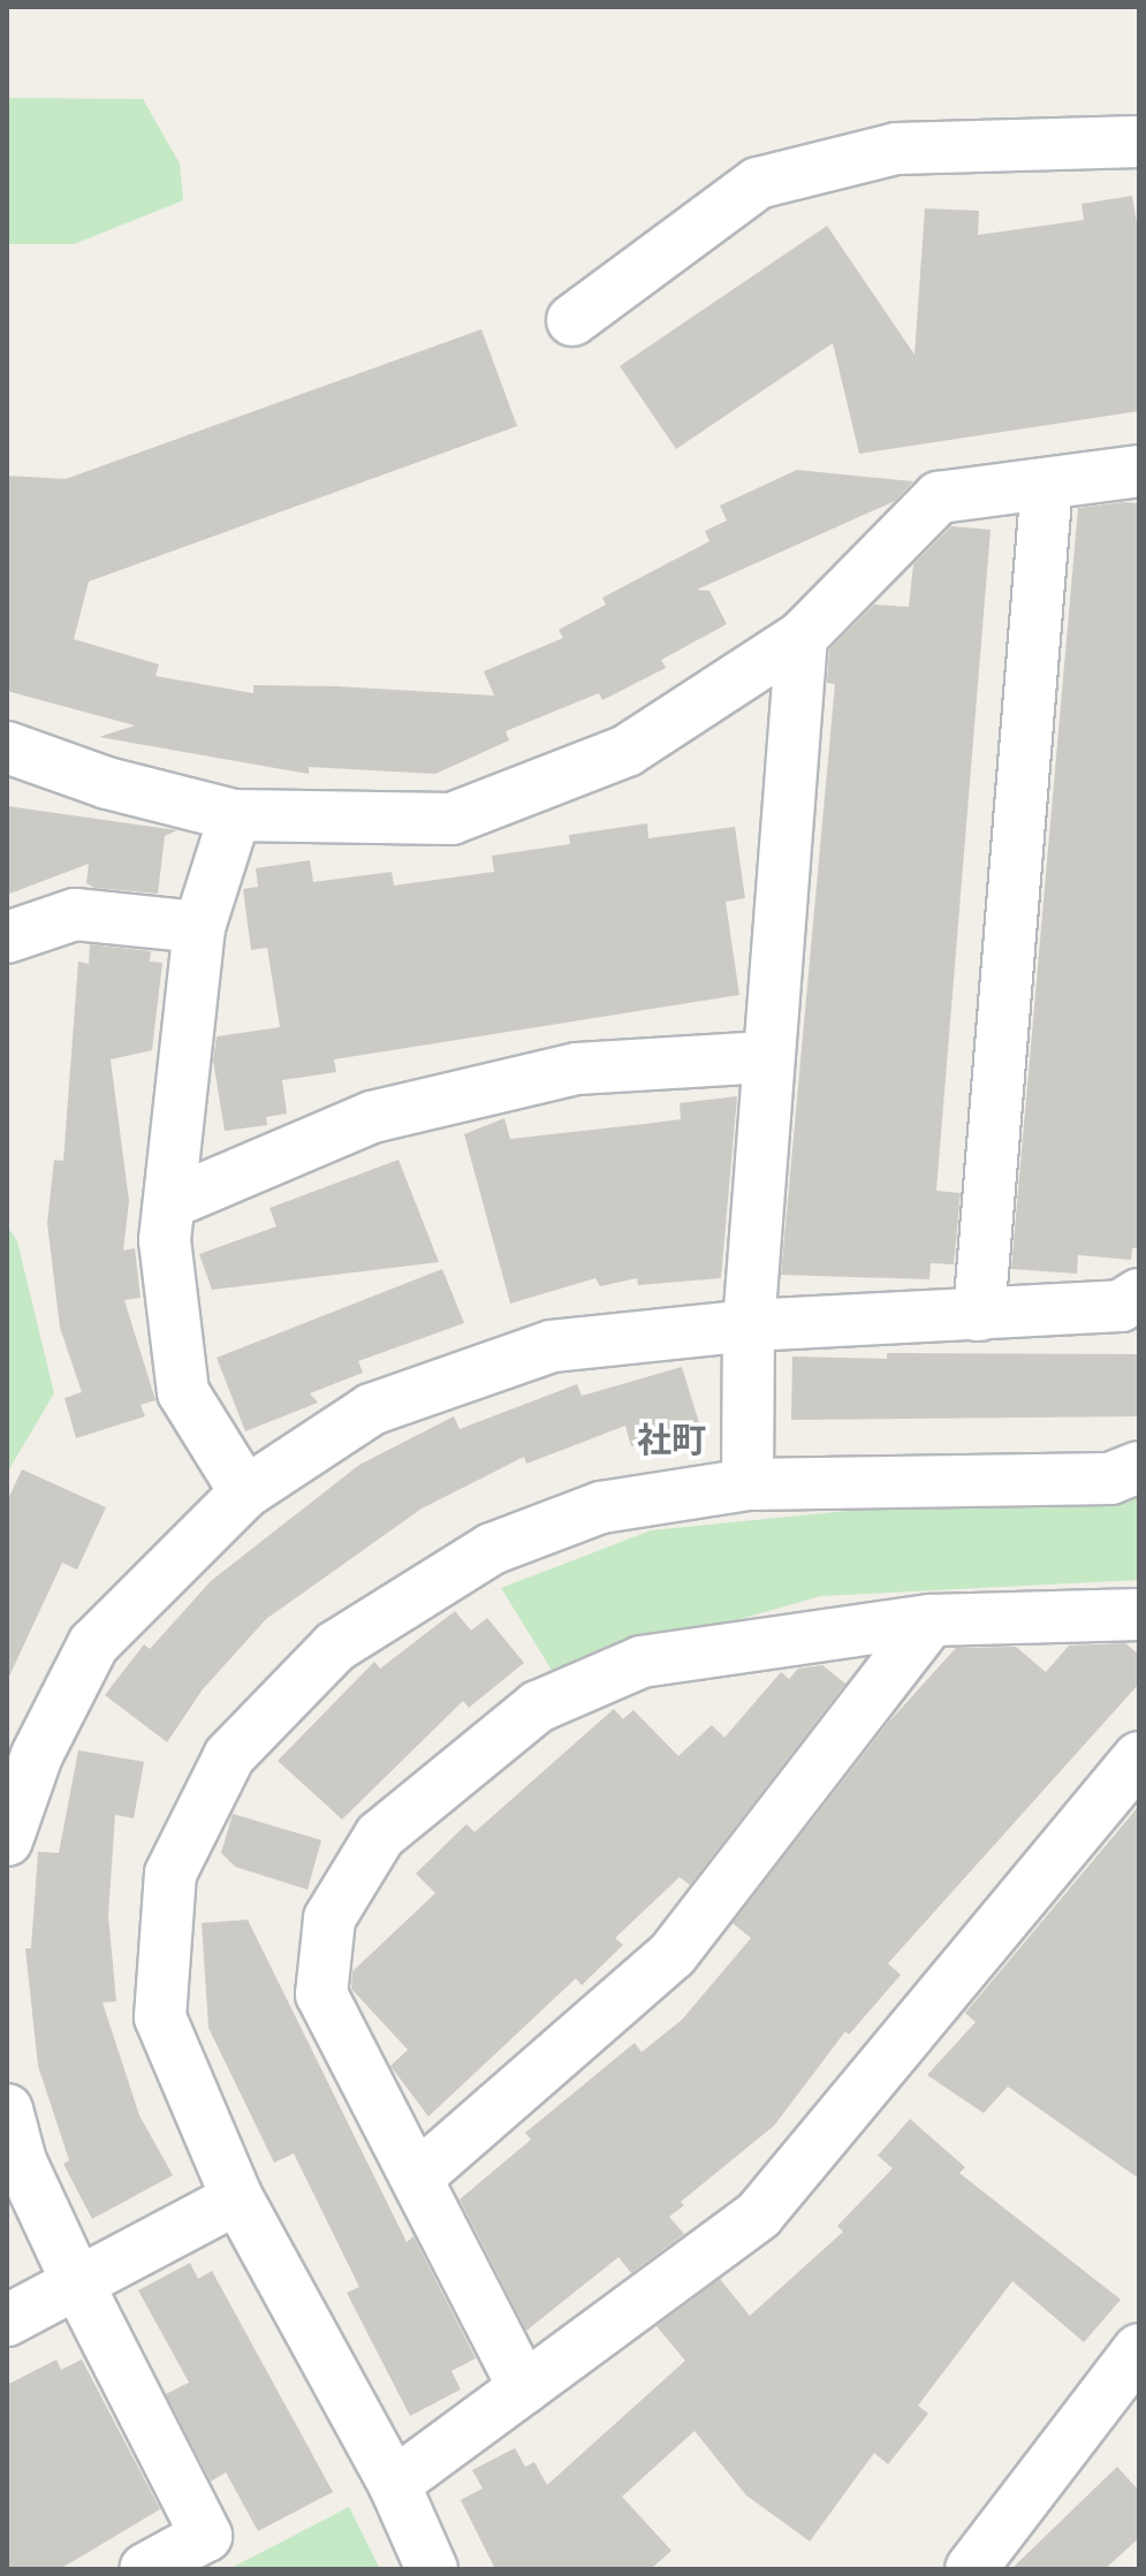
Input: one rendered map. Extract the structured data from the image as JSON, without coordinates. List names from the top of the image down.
{
  "districts": ["社町"]
}
